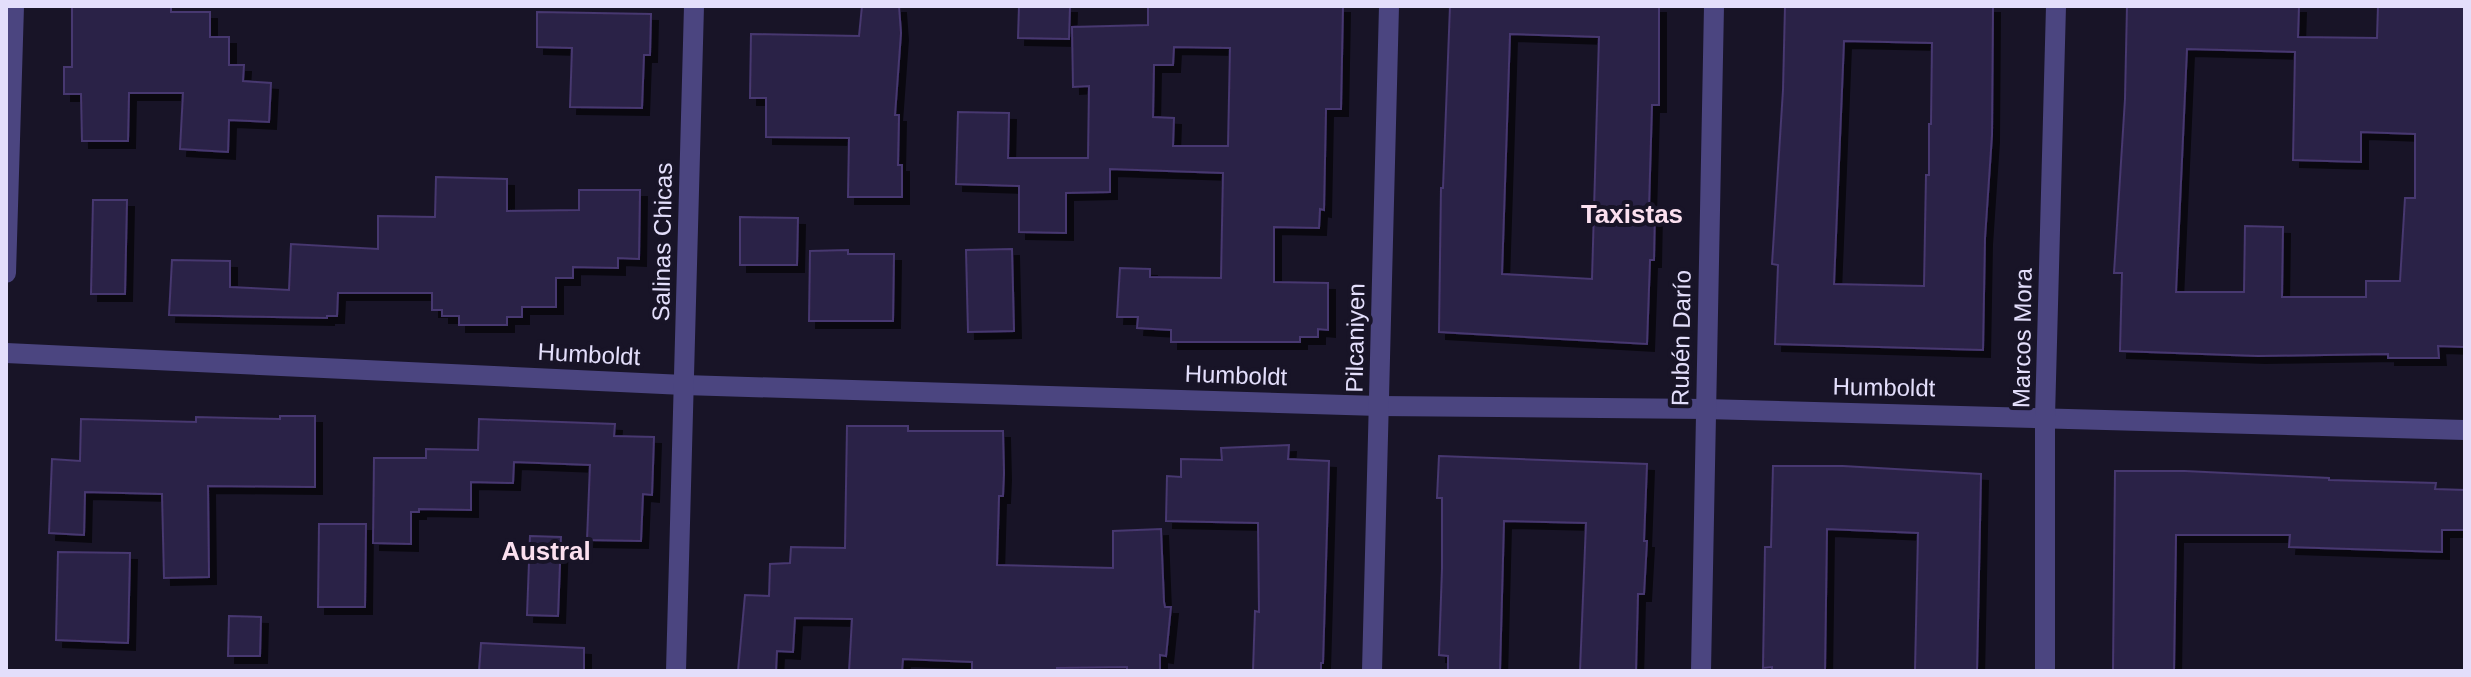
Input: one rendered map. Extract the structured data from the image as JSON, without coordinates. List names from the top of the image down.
{
  "streets": {
    "street": [
      "Salinas Chicas",
      "Pilcaniyen",
      "Rubén Darío",
      "Marcos Mora",
      "Humboldt"
    ]
  },
  "crossings": [
    ["Salinas Chicas", "Humboldt"],
    ["Pilcaniyen", "Humboldt"],
    ["Rubén Darío", "Humboldt"],
    ["Marcos Mora", "Humboldt"]
  ],
  "districts": ["Taxistas", "Austral"]
}
